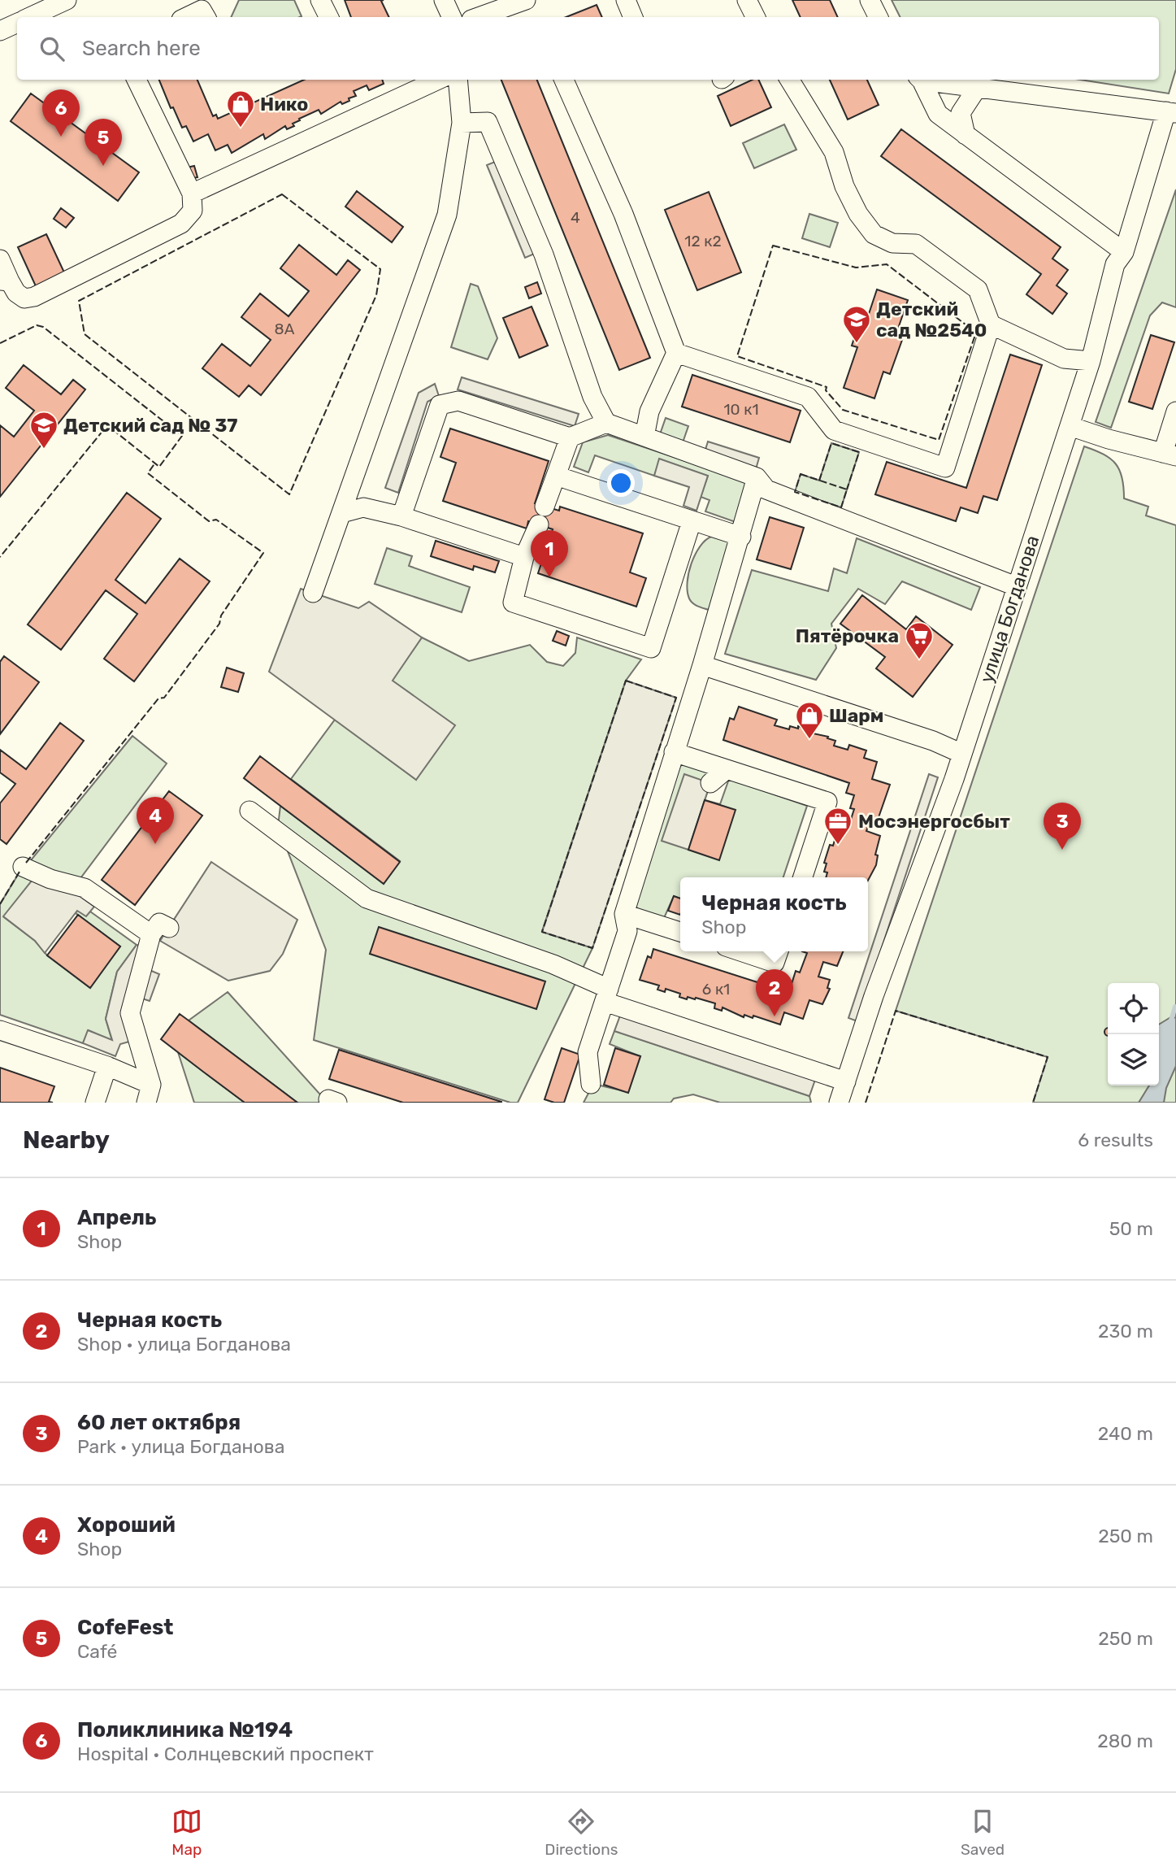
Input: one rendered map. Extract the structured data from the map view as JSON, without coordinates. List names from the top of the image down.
{
  "streets": {
    "street": ["улица Богданова"]
  },
  "places": {
    "shop": ["Нико", "Шарм"],
    "school or university": ["Детский сад №2540", "Детский сад № 37"],
    "supermarket": ["Пятёрочка"],
    "office": ["Мосэнергосбыт"]
  },
  "house_numbers": [
    "4",
    "12 к2",
    "8А",
    "10 к1",
    "6 к1"
  ],
  "page": {
    "search": "Search here",
    "pins": [
      "6",
      "5",
      "1",
      "4",
      "3",
      "2"
    ],
    "popup": ["Черная кость", "Shop"],
    "heading": ["Nearby", "6 results"],
    "list": [
      {
        "mark": "1",
        "name": "Апрель",
        "note": "Shop",
        "value": "50 m"
      },
      {
        "mark": "2",
        "name": "Черная кость",
        "note": "Shop · улица Богданова",
        "value": "230 m"
      },
      {
        "mark": "3",
        "name": "60 лет октября",
        "note": "Park · улица Богданова",
        "value": "240 m"
      },
      {
        "mark": "4",
        "name": "Хороший",
        "note": "Shop",
        "value": "250 m"
      },
      {
        "mark": "5",
        "name": "CofeFest",
        "note": "Café",
        "value": "250 m"
      },
      {
        "mark": "6",
        "name": "Поликлиника №194",
        "note": "Hospital · Солнцевский проспект",
        "value": "280 m"
      }
    ],
    "nav": ["Map", "Directions", "Saved"]
  }
}
